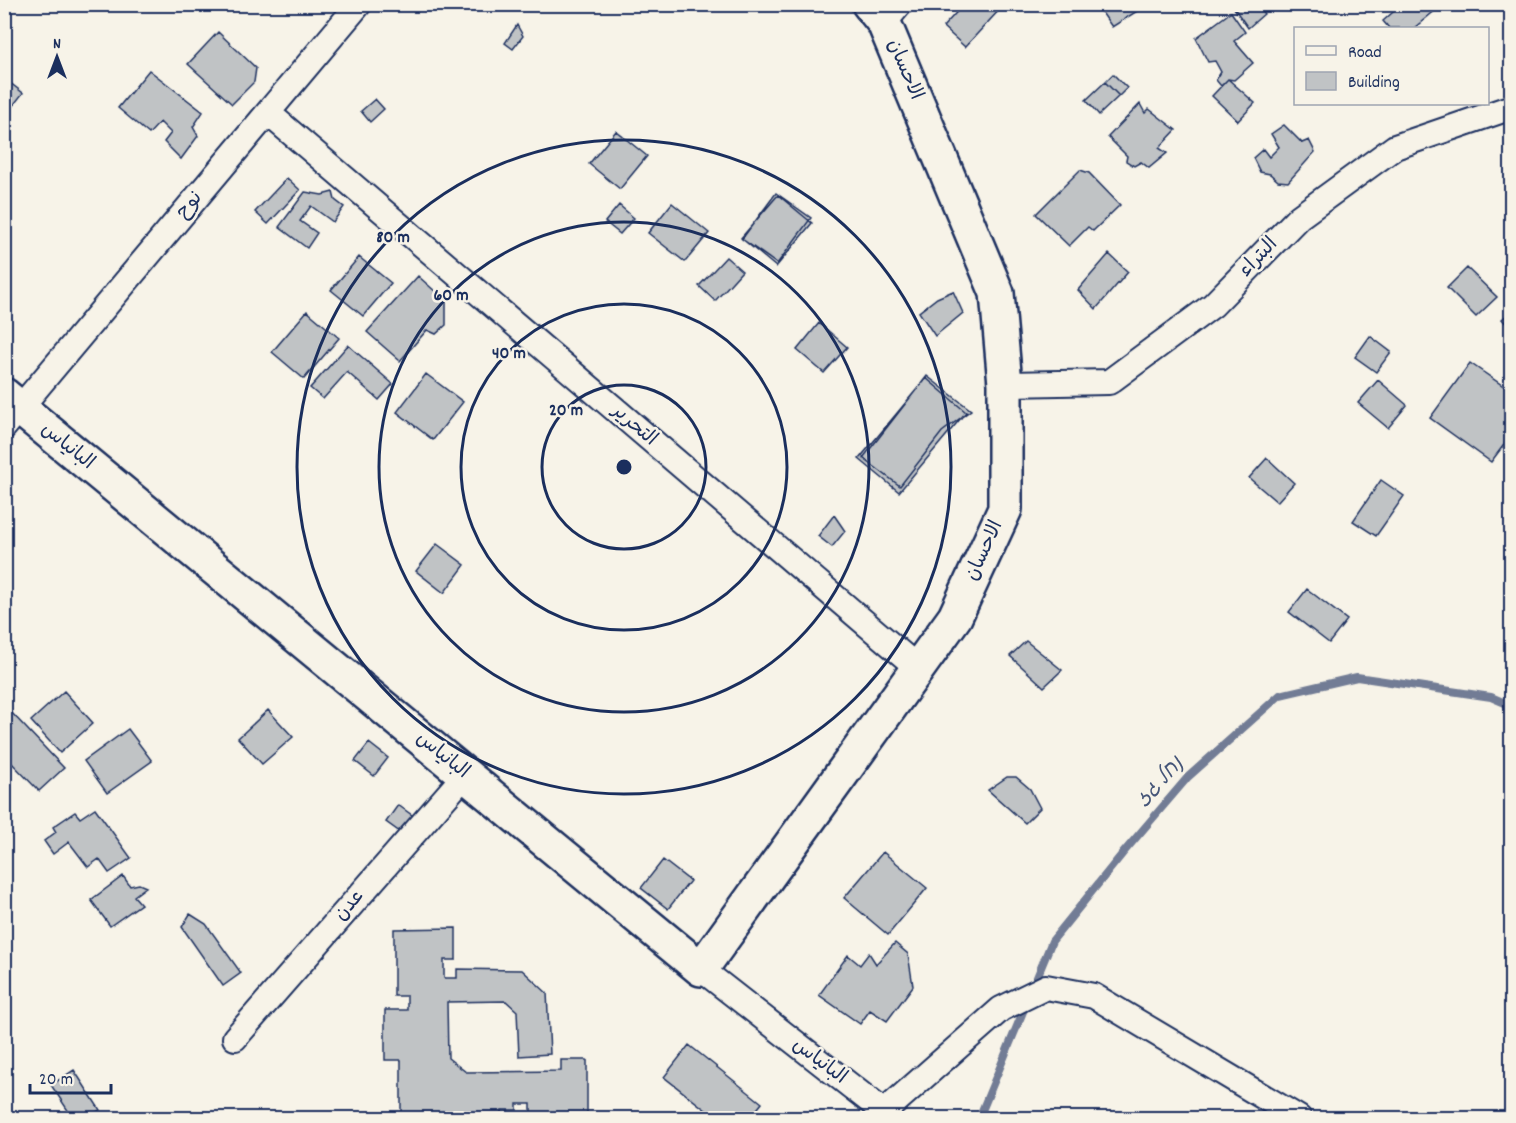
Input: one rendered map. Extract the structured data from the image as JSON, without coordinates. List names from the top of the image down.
{
  "streets": {
    "street": [
      "الاحسان",
      "نوح",
      "البتراء",
      "التحرير",
      "البانياس",
      "عدن"
    ]
  },
  "crossings": [
    ["الاحسان", "البتراء"],
    ["الاحسان", "التحرير"],
    ["الاحسان", "البانياس"],
    ["نوح", "التحرير"],
    ["نوح", "البانياس"],
    ["البانياس", "عدن"]
  ],
  "water": ["נחל גז"],
  "legend": ["Road", "Building"],
  "scale_bar": "20 m",
  "north": "top",
  "rings": [
    "80 m",
    "60 m",
    "40 m",
    "20 m"
  ]
}
